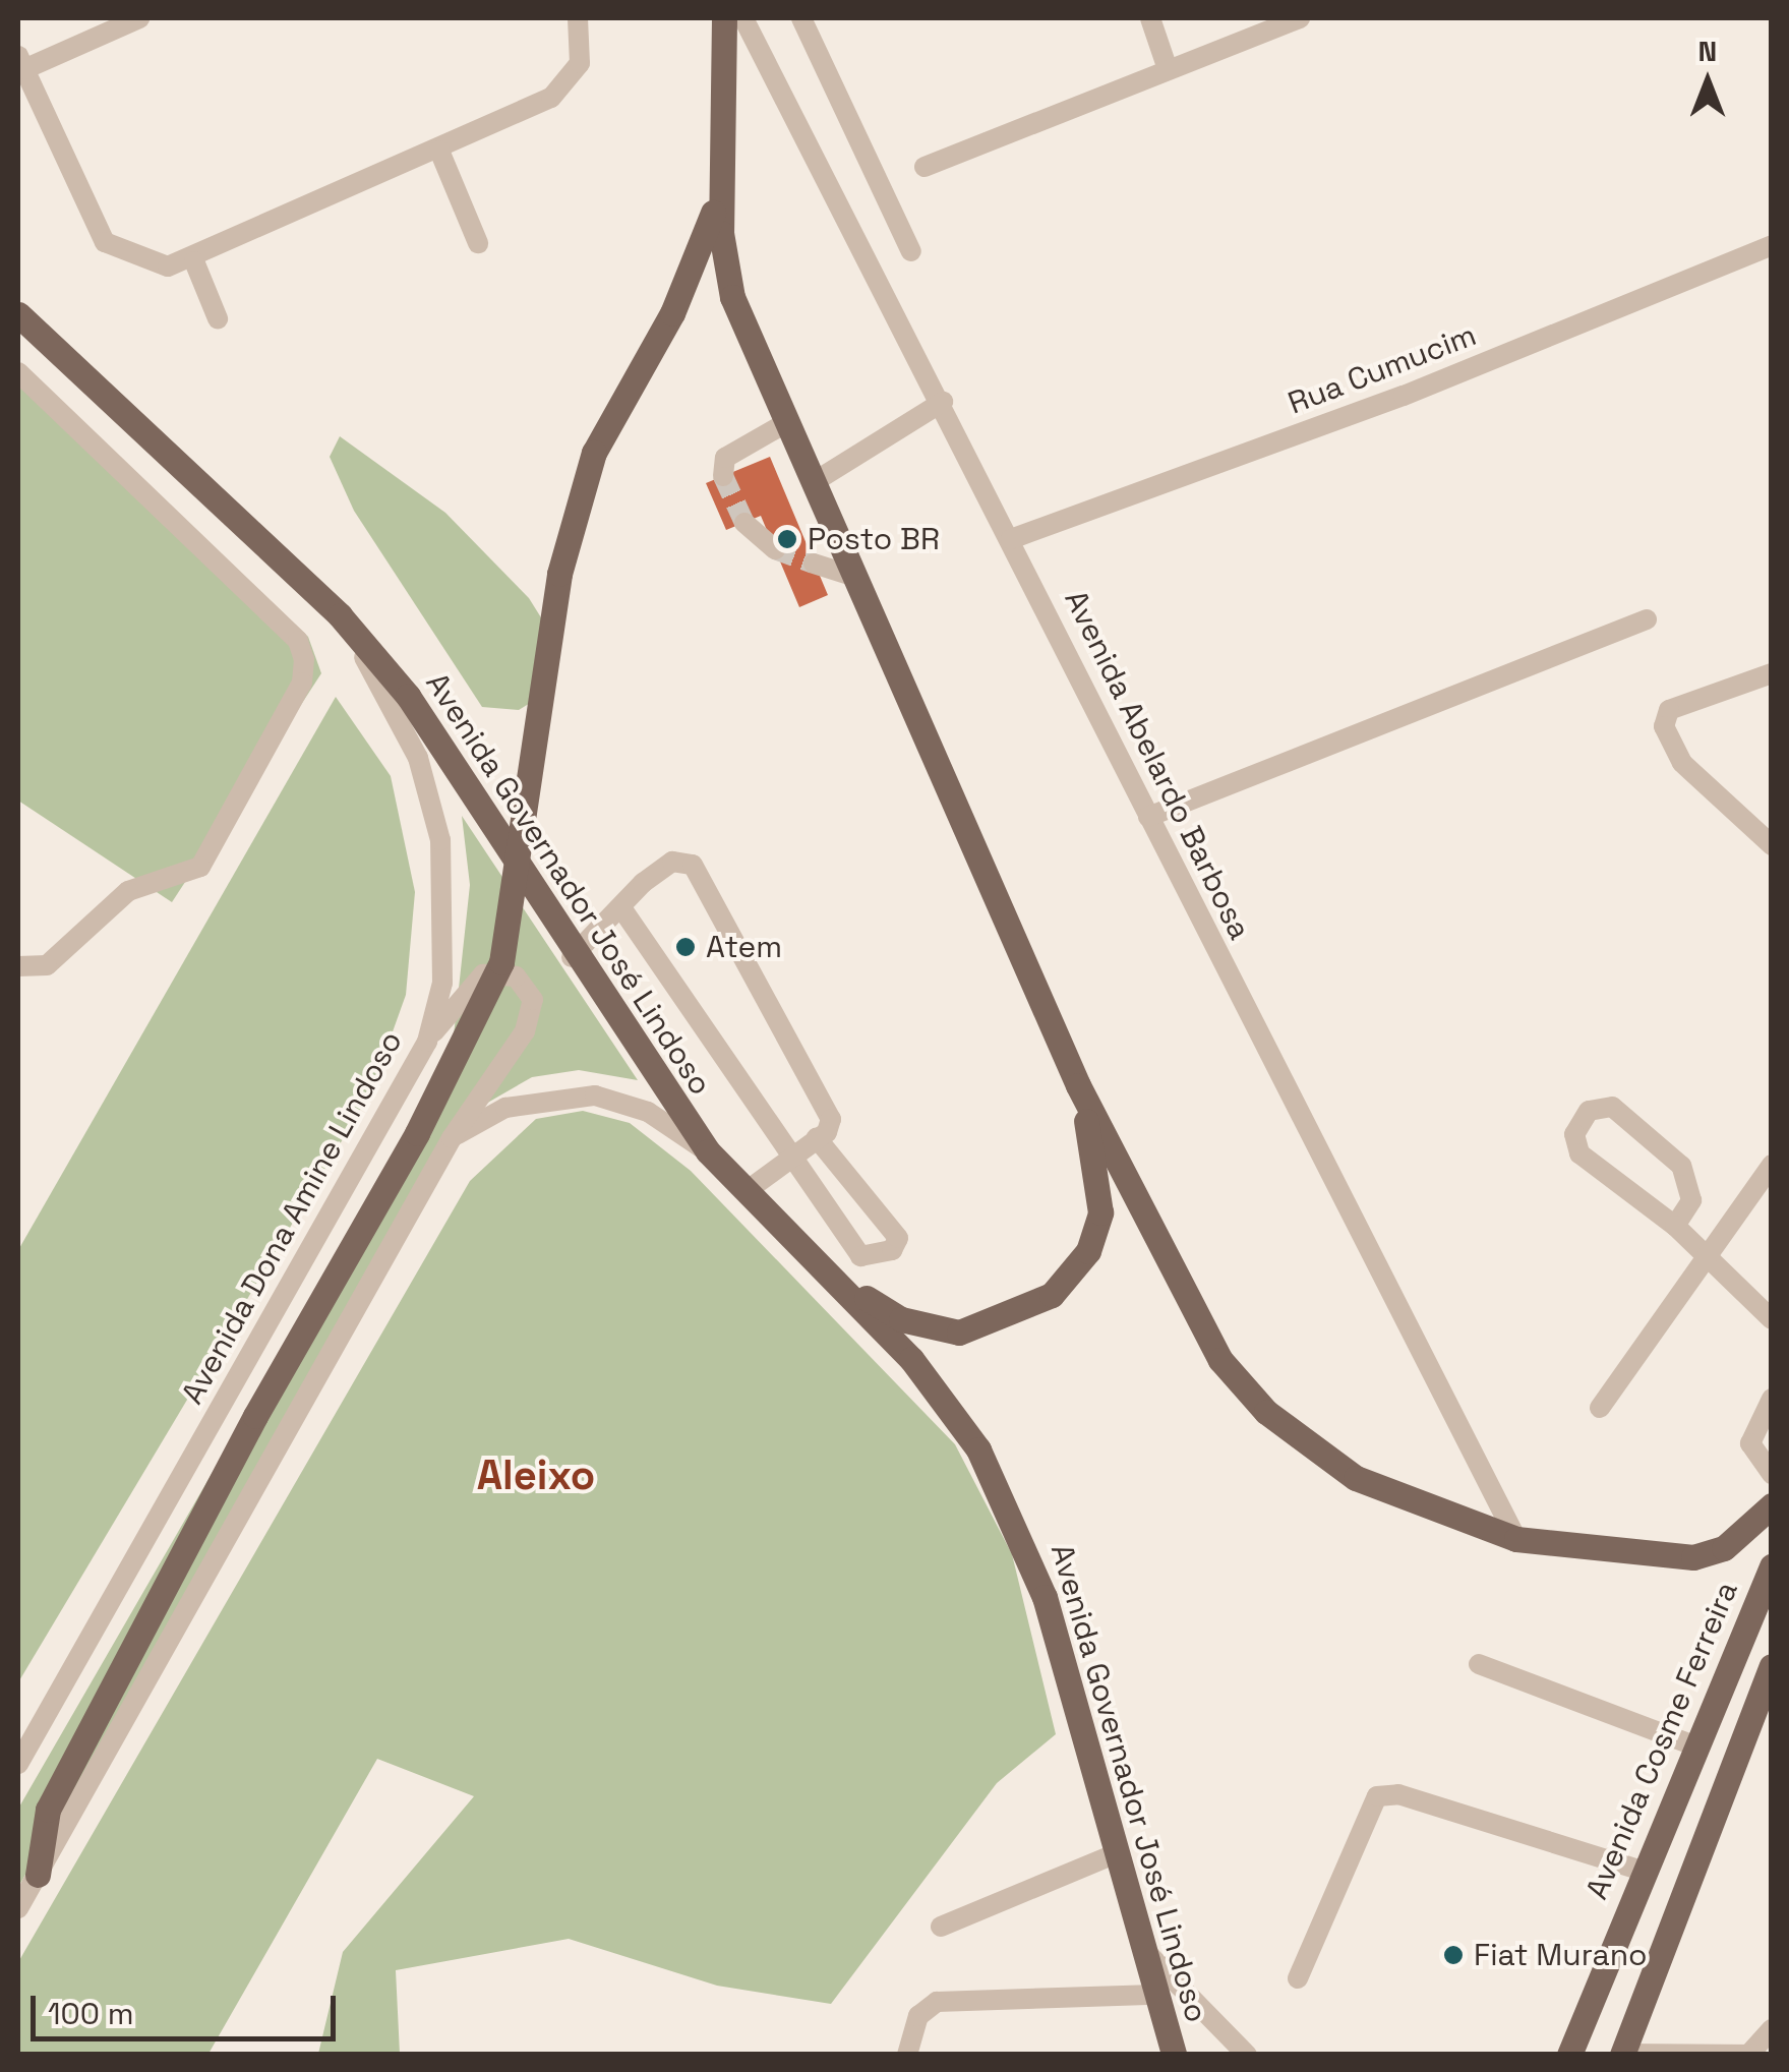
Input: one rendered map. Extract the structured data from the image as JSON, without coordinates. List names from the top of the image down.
{
  "streets": {
    "main road": ["Avenida Governador José Lindoso", "Avenida Cosme Ferreira"],
    "street": ["Rua Cumucim", "Avenida Abelardo Barbosa", "Avenida Dona Amine Lindoso"]
  },
  "crossings": [
    ["Rua Cumucim", "Avenida Abelardo Barbosa"],
    ["Avenida Governador José Lindoso", "Avenida Dona Amine Lindoso"]
  ],
  "districts": ["Aleixo"],
  "places": ["Posto BR", "Atem", "Fiat Murano"],
  "scale_bar": "100 m",
  "north": "top"
}
